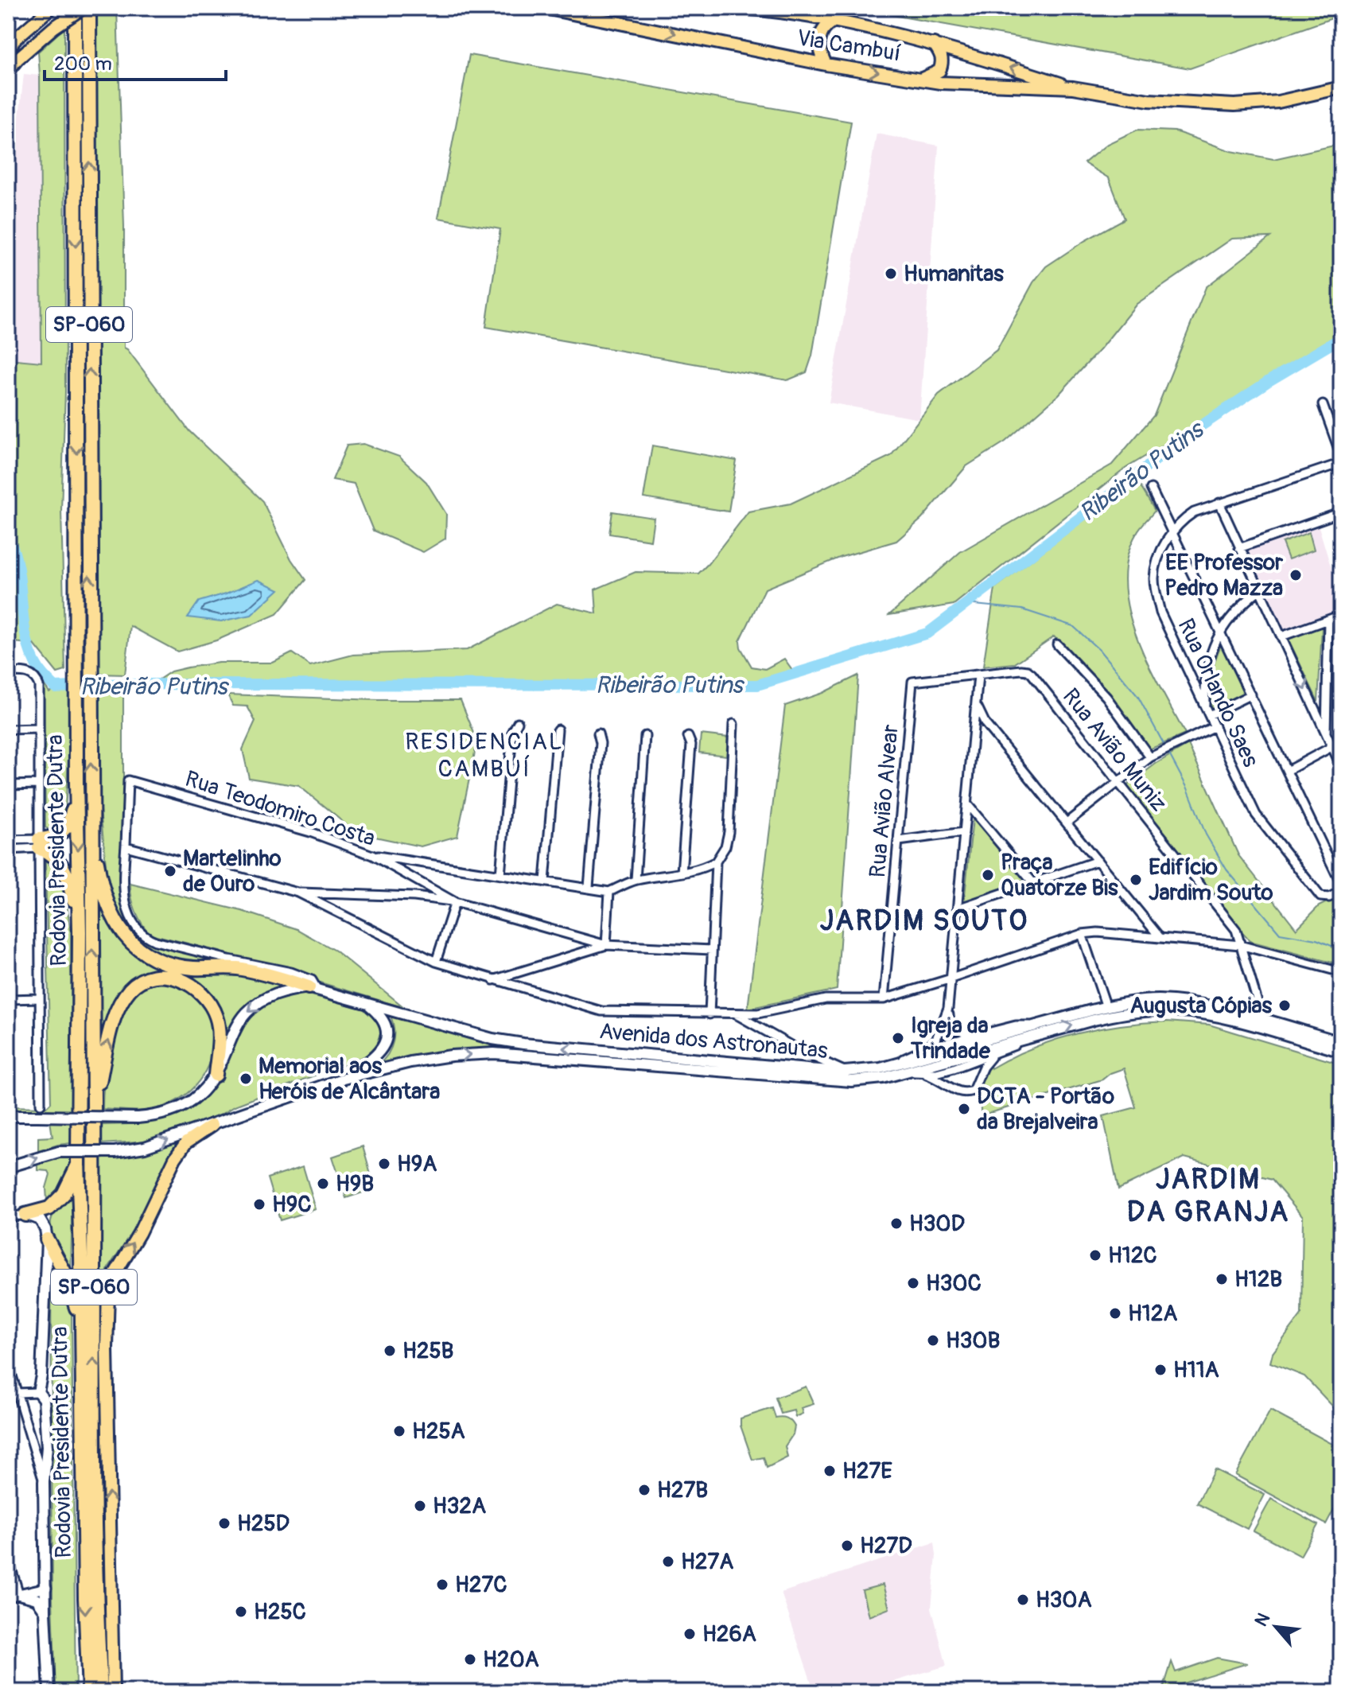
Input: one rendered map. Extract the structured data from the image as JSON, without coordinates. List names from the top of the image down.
{
  "streets": {
    "highway": ["SP-060", "Rodovia Presidente Dutra"],
    "main road": ["Via Cambuí", "Avenida dos Astronautas"],
    "street": [
      "Rua Orlando Saes",
      "Rua Avião Muniz",
      "Rua Avião Alvear",
      "Rua Teodomiro Costa"
    ]
  },
  "crossings": [
    ["Rua Avião Muniz", "Rua Avião Alvear"],
    ["Rua Avião Muniz", "Avenida dos Astronautas"]
  ],
  "districts": ["RESIDENCIAL CAMBUÍ", "JARDIM SOUTO", "JARDIM DA GRANJA"],
  "water": ["Ribeirão Putins"],
  "places": [
    "Humanitas",
    "EE Professor Pedro Mazza",
    "Martelinho de Ouro",
    "Praça Quatorze Bis",
    "Edifício Jardim Souto",
    "Augusta Cópias",
    "Igreja da Trindade",
    "Memorial aos Heróis de Alcântara",
    "DCTA - Portão da Brejalveira",
    "H9A",
    "H9B",
    "H9C",
    "H30D",
    "H12C",
    "H12B",
    "H30C",
    "H12A",
    "H30B",
    "H25B",
    "H11A",
    "H25A",
    "H27E",
    "H27B",
    "H32A",
    "H25D",
    "H27D",
    "H27A",
    "H27C",
    "H30A",
    "H25C",
    "H26A",
    "H20A"
  ],
  "scale_bar": "200 m",
  "north": "top left"
}
